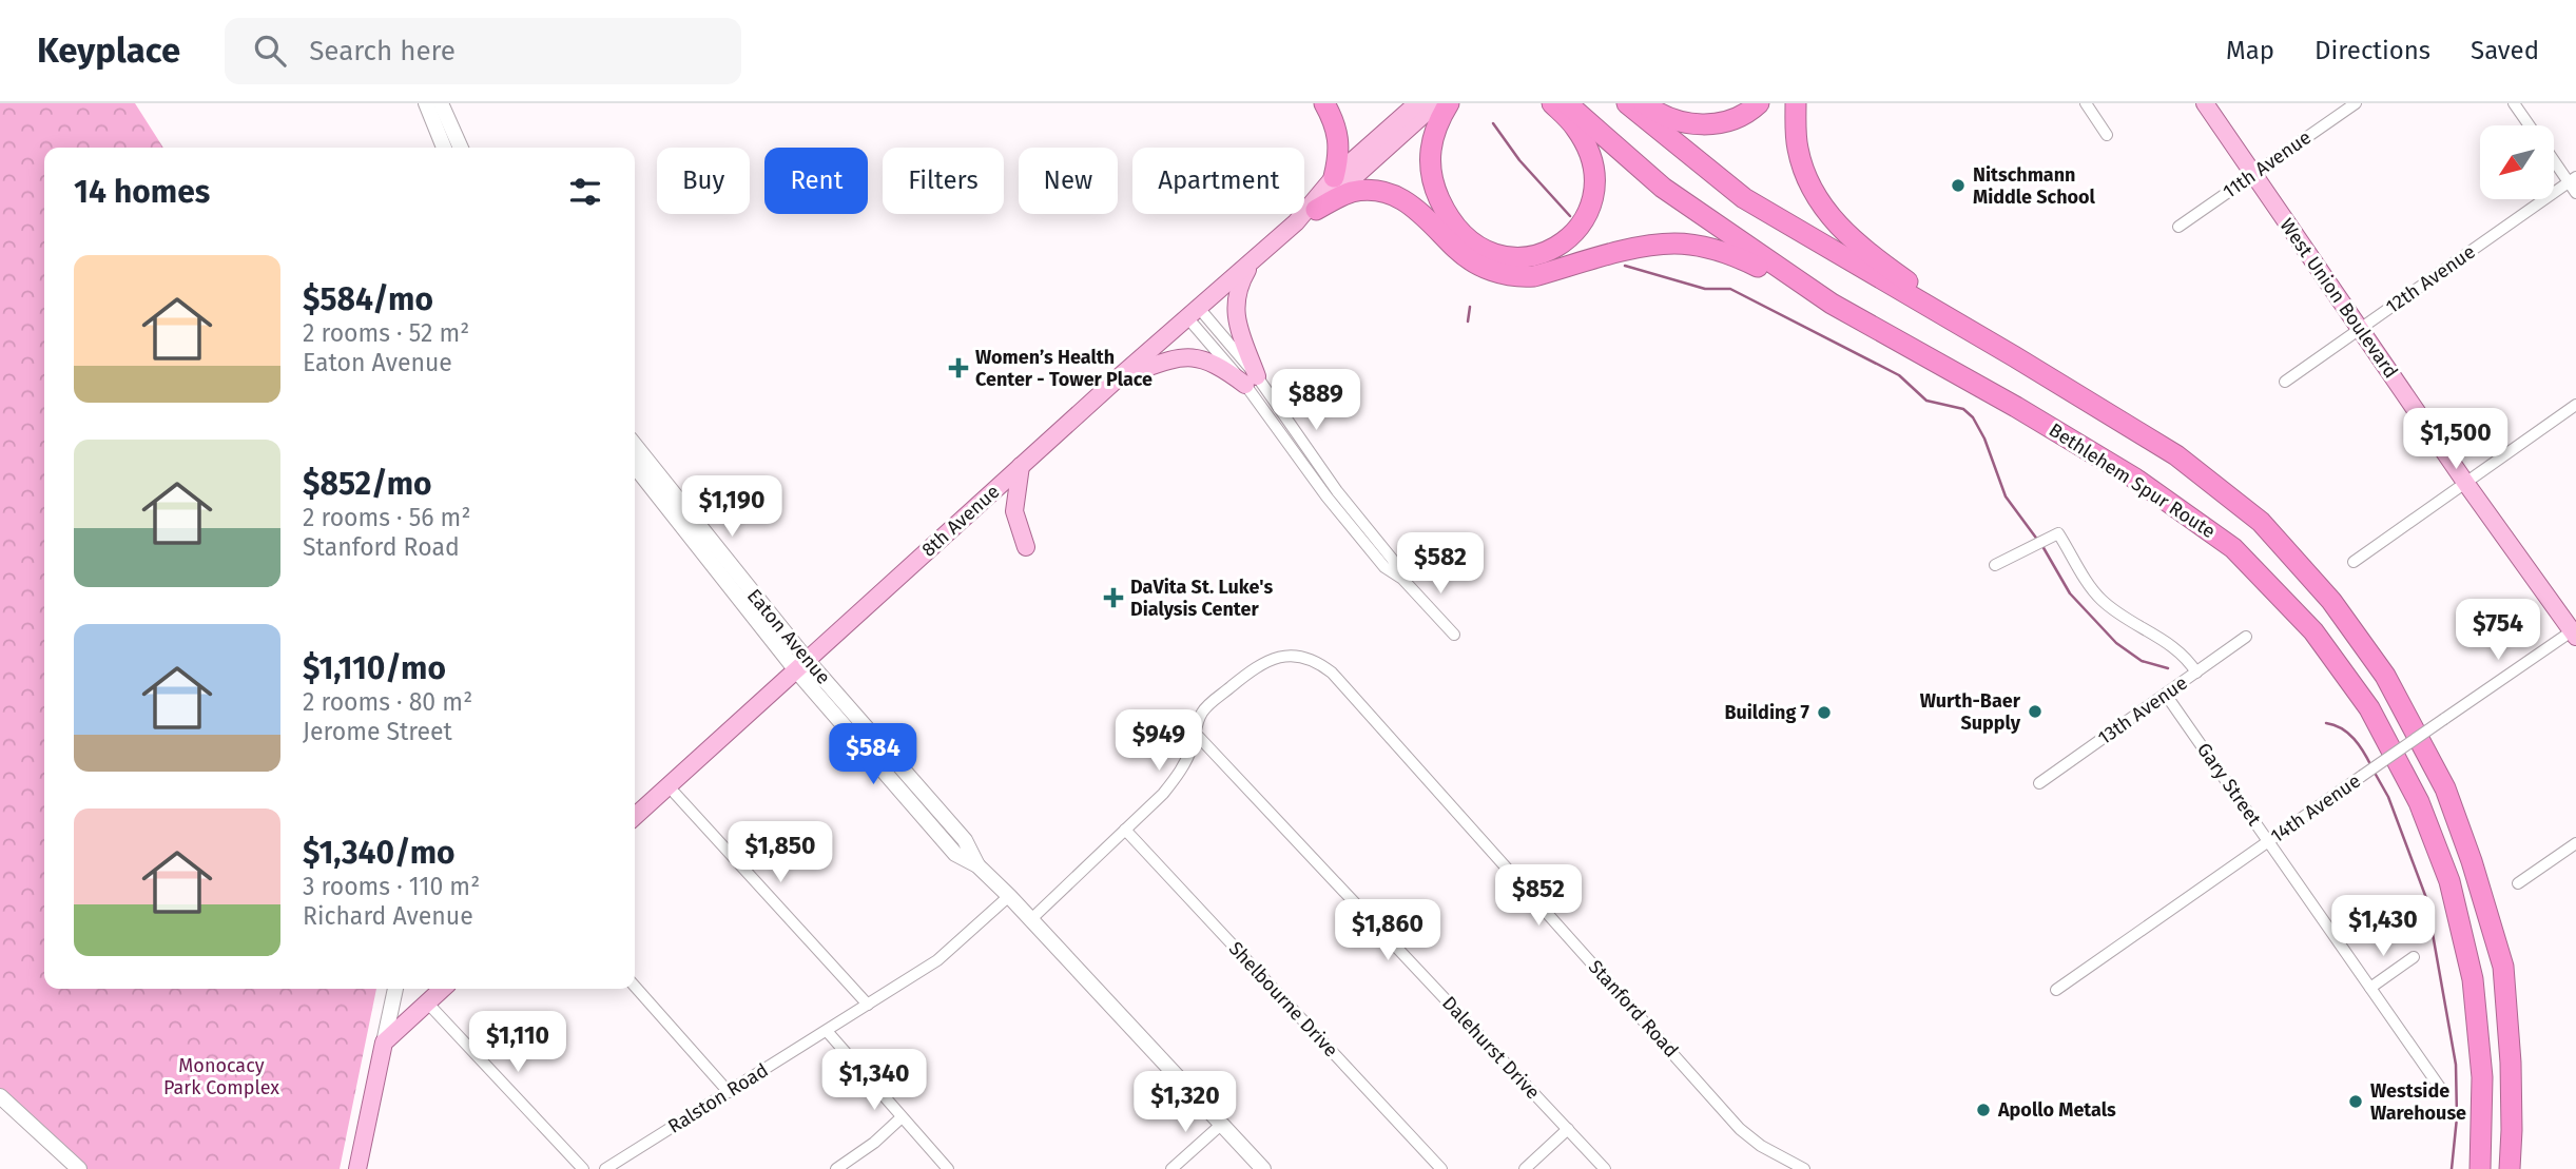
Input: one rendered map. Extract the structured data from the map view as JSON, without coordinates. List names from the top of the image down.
{
  "streets": {
    "highway": ["Bethlehem Spur Route"],
    "main road": ["West Union Boulevard", "8th Avenue"],
    "street": [
      "11th Avenue",
      "12th Avenue",
      "Eaton Avenue",
      "13th Avenue",
      "Gary Street",
      "14th Avenue",
      "Shelbourne Drive",
      "Stanford Road",
      "Dalehurst Drive",
      "Ralston Road"
    ]
  },
  "crossings": [
    ["11th Avenue", "West Union Boulevard"],
    ["12th Avenue", "West Union Boulevard"],
    ["West Union Boulevard", "14th Avenue"],
    ["8th Avenue", "Eaton Avenue"],
    ["Eaton Avenue", "Ralston Road"],
    ["13th Avenue", "Gary Street"],
    ["Gary Street", "14th Avenue"],
    ["Stanford Road", "Dalehurst Drive"]
  ],
  "parks": ["Monocacy Park Complex"],
  "places": {
    "other": [
      "Nitschmann Middle School",
      "Wurth-Baer Supply",
      "Building 7",
      "Westside Warehouse",
      "Apollo Metals"
    ],
    "health": ["Women’s Health Center - Tower Place", "DaVita St. Luke's Dialysis Center"]
  },
  "north": "bottom left",
  "page": {
    "header": "Keyplace",
    "search": "Search here",
    "nav": ["Map", "Directions", "Saved"],
    "chip": [
      "Buy",
      "Rent",
      "Filters",
      "New",
      "Apartment"
    ],
    "heading": "14 homes",
    "list": [
      {
        "name": "$584/mo",
        "note": "2 rooms · 52 m² · Eaton Avenue"
      },
      {
        "name": "$852/mo",
        "note": "2 rooms · 56 m² · Stanford Road"
      },
      {
        "name": "$1,110/mo",
        "note": "2 rooms · 80 m² · Jerome Street"
      },
      {
        "name": "$1,340/mo",
        "note": "3 rooms · 110 m² · Richard Avenue"
      }
    ],
    "price": [
      "$889",
      "$1,500",
      "$1,190",
      "$582",
      "$754",
      "$949",
      "$584",
      "$1,850",
      "$852",
      "$1,430",
      "$1,860",
      "$1,110",
      "$1,340",
      "$1,320"
    ]
  }
}
